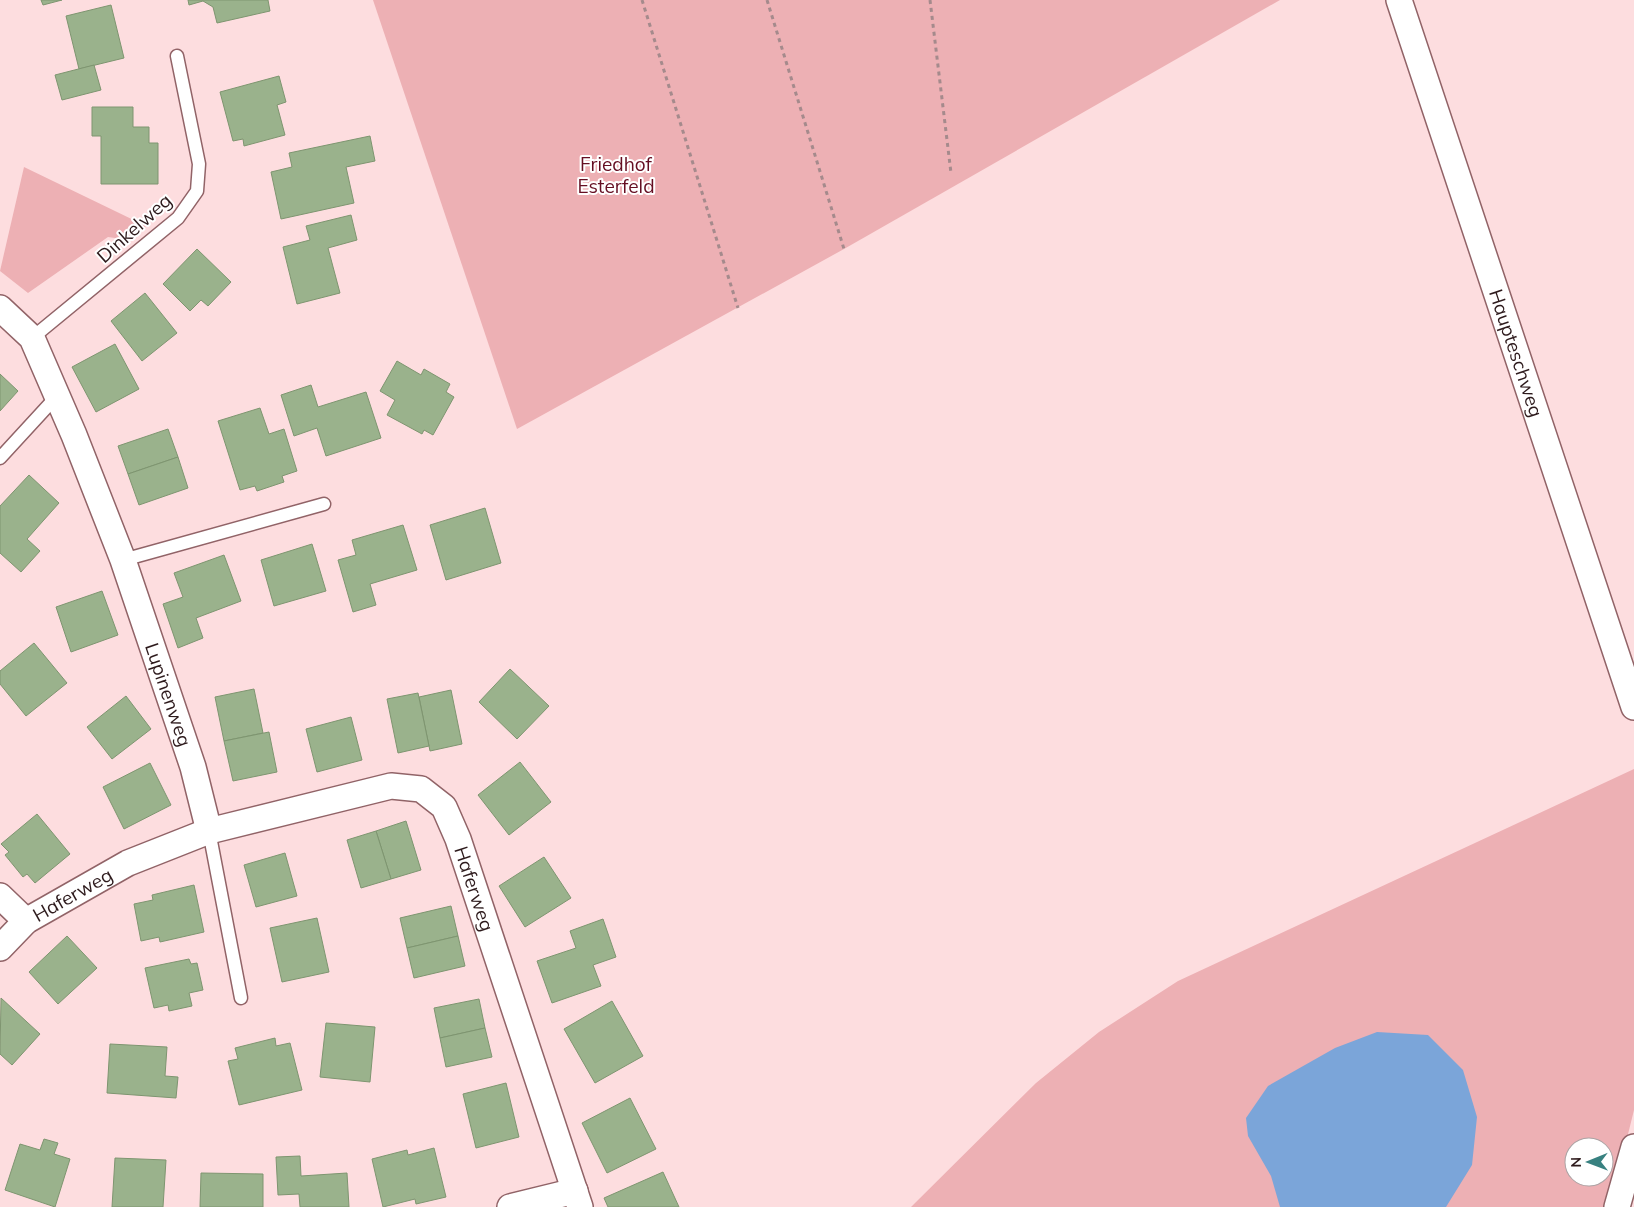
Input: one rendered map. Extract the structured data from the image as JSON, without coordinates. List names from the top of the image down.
{
  "streets": {
    "street": ["Haupteschweg", "Lupinenweg", "Haferweg"],
    "lane": ["Dinkelweg"]
  },
  "crossings": [
    ["Dinkelweg", "Lupinenweg"],
    ["Lupinenweg", "Haferweg"]
  ],
  "parks": ["Friedhof Esterfeld"],
  "north": "left"
}
